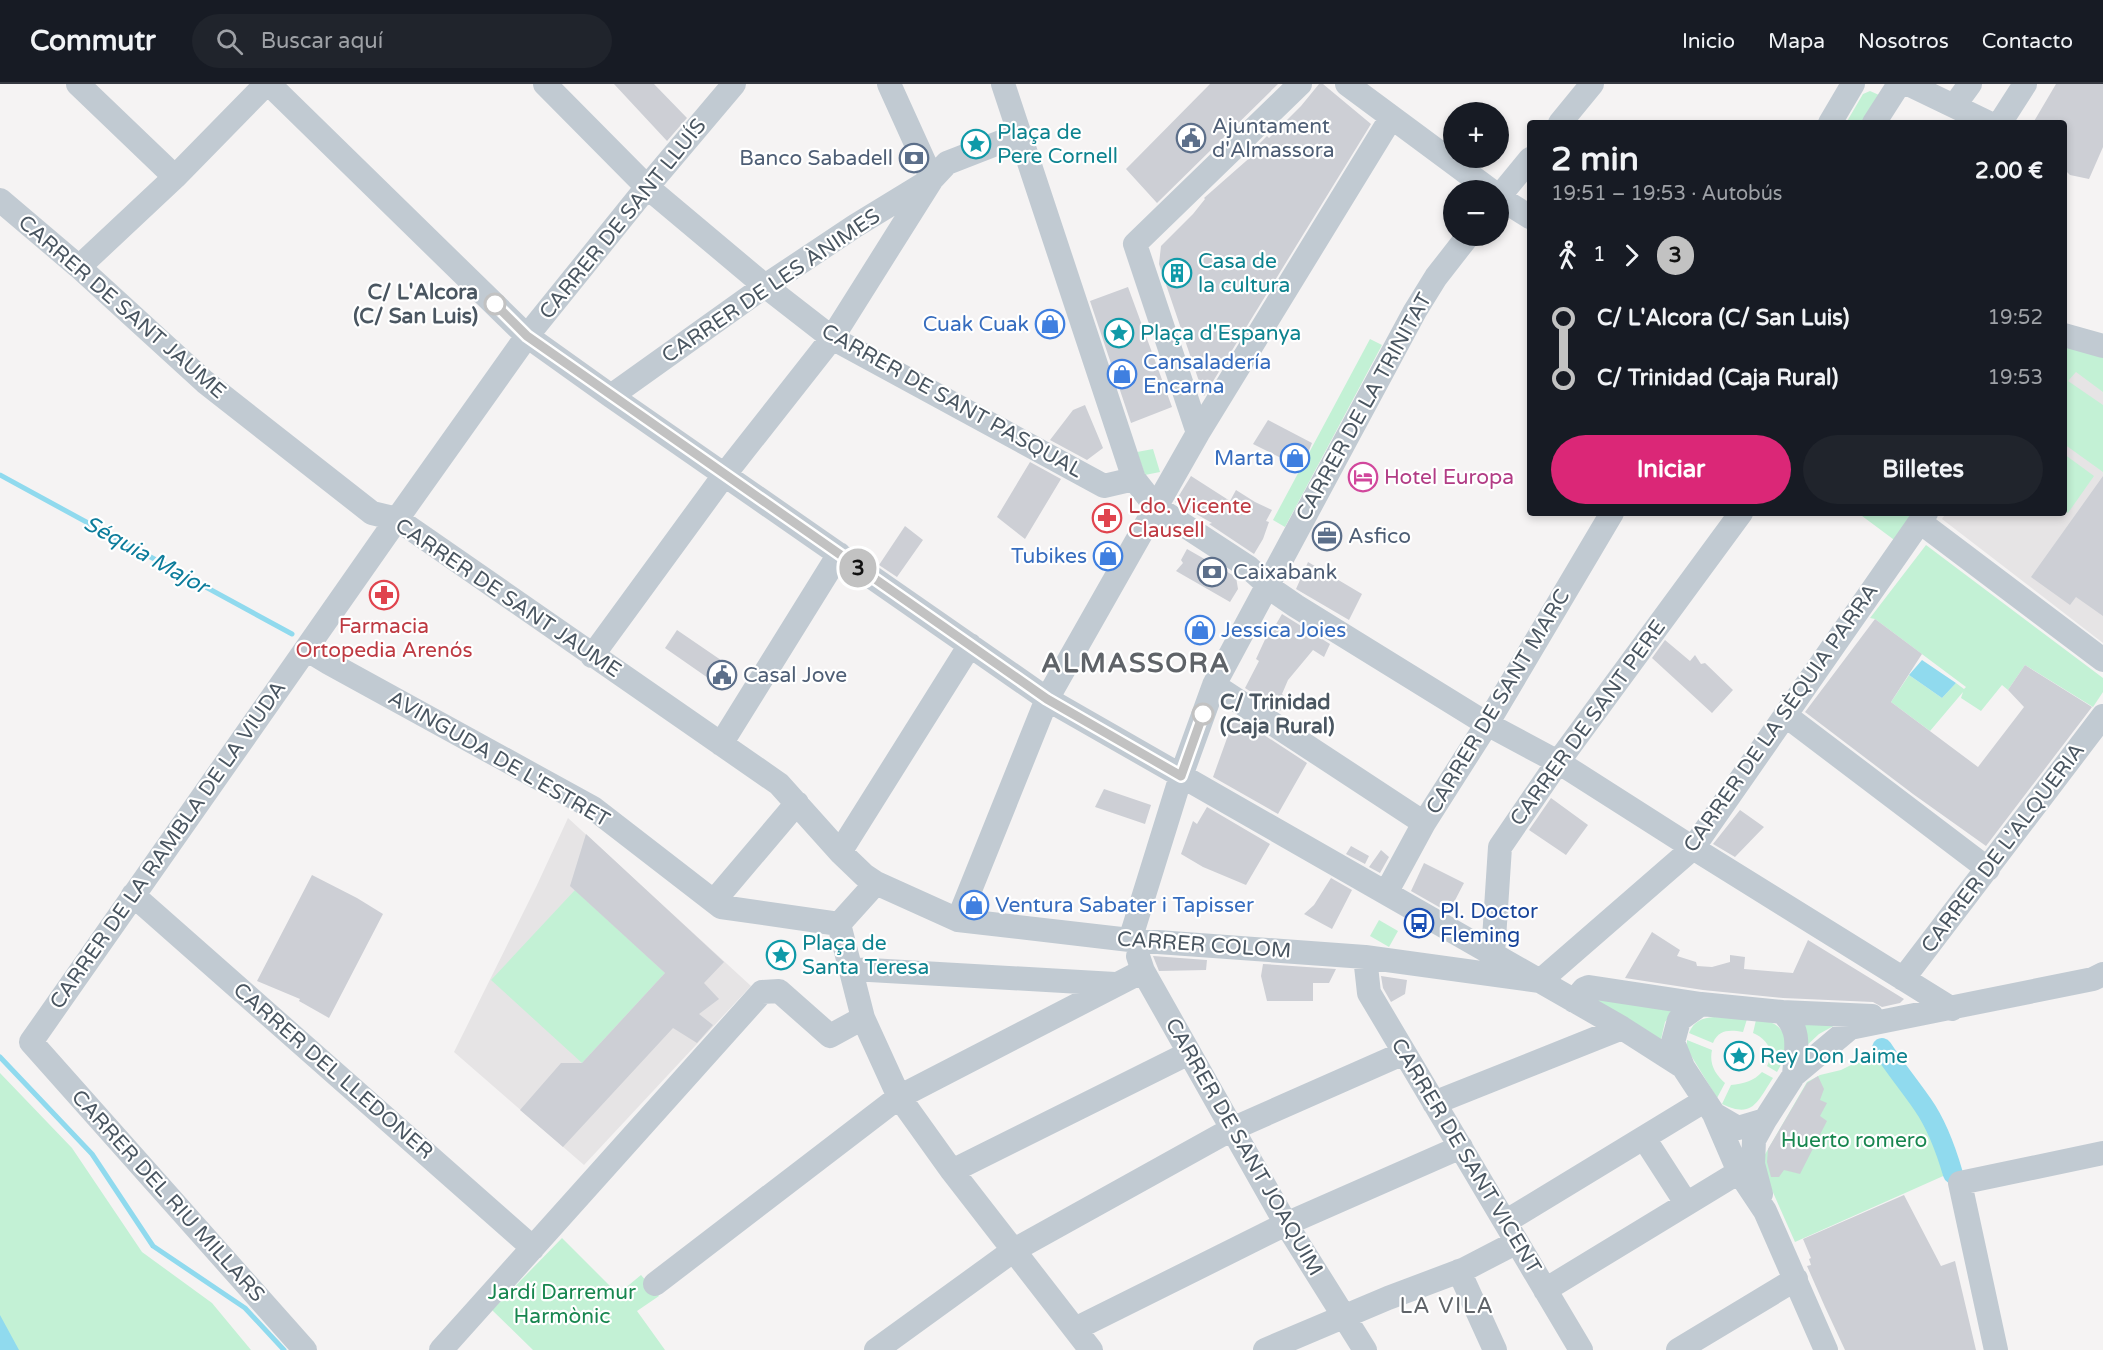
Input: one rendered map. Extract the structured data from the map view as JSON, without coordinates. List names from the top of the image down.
{
  "streets": {
    "street": [
      "CARRER DE SANT LLUÍS",
      "CARRER DE LES ÀNIMES",
      "CARRER DE SANT JAUME",
      "CARRER DE SANT PASQUAL",
      "CARRER DE LA TRINITAT",
      "CARRER DE SANT MARC",
      "CARRER DE LA SÈQUIA PARRA",
      "CARRER DE SANT PERE",
      "AVINGUDA DE L'ESTRET",
      "CARRER DE LA RAMBLA DE LA VIUDA",
      "CARRER DE L'ALQUERIA",
      "CARRER COLOM",
      "CARRER DEL LLEDONER",
      "CARRER DE SANT JOAQUIM",
      "CARRER DE SANT VICENT",
      "CARRER DEL RIU MILLARS"
    ]
  },
  "crossings": [
    ["CARRER DE SANT LLUÍS", "CARRER DE SANT JAUME"],
    ["CARRER DE SANT LLUÍS", "CARRER DE SANT PASQUAL"],
    ["CARRER DE SANT LLUÍS", "AVINGUDA DE L'ESTRET"],
    ["CARRER DE SANT LLUÍS", "CARRER DE LA RAMBLA DE LA VIUDA"],
    ["CARRER DE LES ÀNIMES", "CARRER DE SANT PASQUAL"],
    ["CARRER DE SANT JAUME", "CARRER COLOM"],
    ["CARRER DE LA TRINITAT", "CARRER COLOM"],
    ["CARRER DE LA TRINITAT", "CARRER DE SANT JOAQUIM"],
    ["CARRER DE LA SÈQUIA PARRA", "CARRER COLOM"],
    ["AVINGUDA DE L'ESTRET", "CARRER DE LA RAMBLA DE LA VIUDA"],
    ["CARRER DE LA RAMBLA DE LA VIUDA", "CARRER DEL LLEDONER"],
    ["CARRER DE LA RAMBLA DE LA VIUDA", "CARRER DEL RIU MILLARS"],
    ["CARRER COLOM", "CARRER DE SANT JOAQUIM"],
    ["CARRER COLOM", "CARRER DE SANT VICENT"]
  ],
  "districts": ["ALMASSORA", "LA VILA"],
  "water": ["Séquia Major"],
  "parks": ["Huerto romero", "Jardí Darremur Harmònic"],
  "places": {
    "public building": ["Ajuntament d'Almassora", "Casal Jove"],
    "place": [
      "Plaça de Pere Cornell",
      "Plaça d'Espanya",
      "Plaça de Santa Teresa",
      "Rey Don Jaime"
    ],
    "bank": ["Banco Sabadell", "Caixabank"],
    "building": ["Casa de la cultura"],
    "other": ["C/ L'Alcora (C/ San Luis)", "C/ Trinidad (Caja Rural)"],
    "shop": [
      "Cuak Cuak",
      "Cansaladería Encarna",
      "Marta",
      "Tubikes",
      "Jessica Joies",
      "Ventura Sabater i Tapisser"
    ],
    "hotel": ["Hotel Europa"],
    "pharmacy": ["Ldo. Vicente Clausell", "Farmacia Ortopedia Arenós"],
    "office": ["Asfico"],
    "bus stop": ["Pl. Doctor Fleming"]
  },
  "lines": ["bus line 3"],
  "page": {
    "header": "Commutr",
    "search": "Buscar aquí",
    "nav": [
      "Inicio",
      "Mapa",
      "Nosotros",
      "Contacto"
    ],
    "on_map": "3",
    "map_buttons": ["+", "−"],
    "heading": ["2 min", "19:51 – 19:53 · Autobús", "2.00 €"],
    "legs": ["1", "3"],
    "list": [
      {
        "name": "C/ L'Alcora (C/ San Luis)",
        "value": "19:52"
      },
      {
        "name": "C/ Trinidad (Caja Rural)",
        "value": "19:53"
      }
    ],
    "buttons": ["Iniciar", "Billetes"]
  }
}
